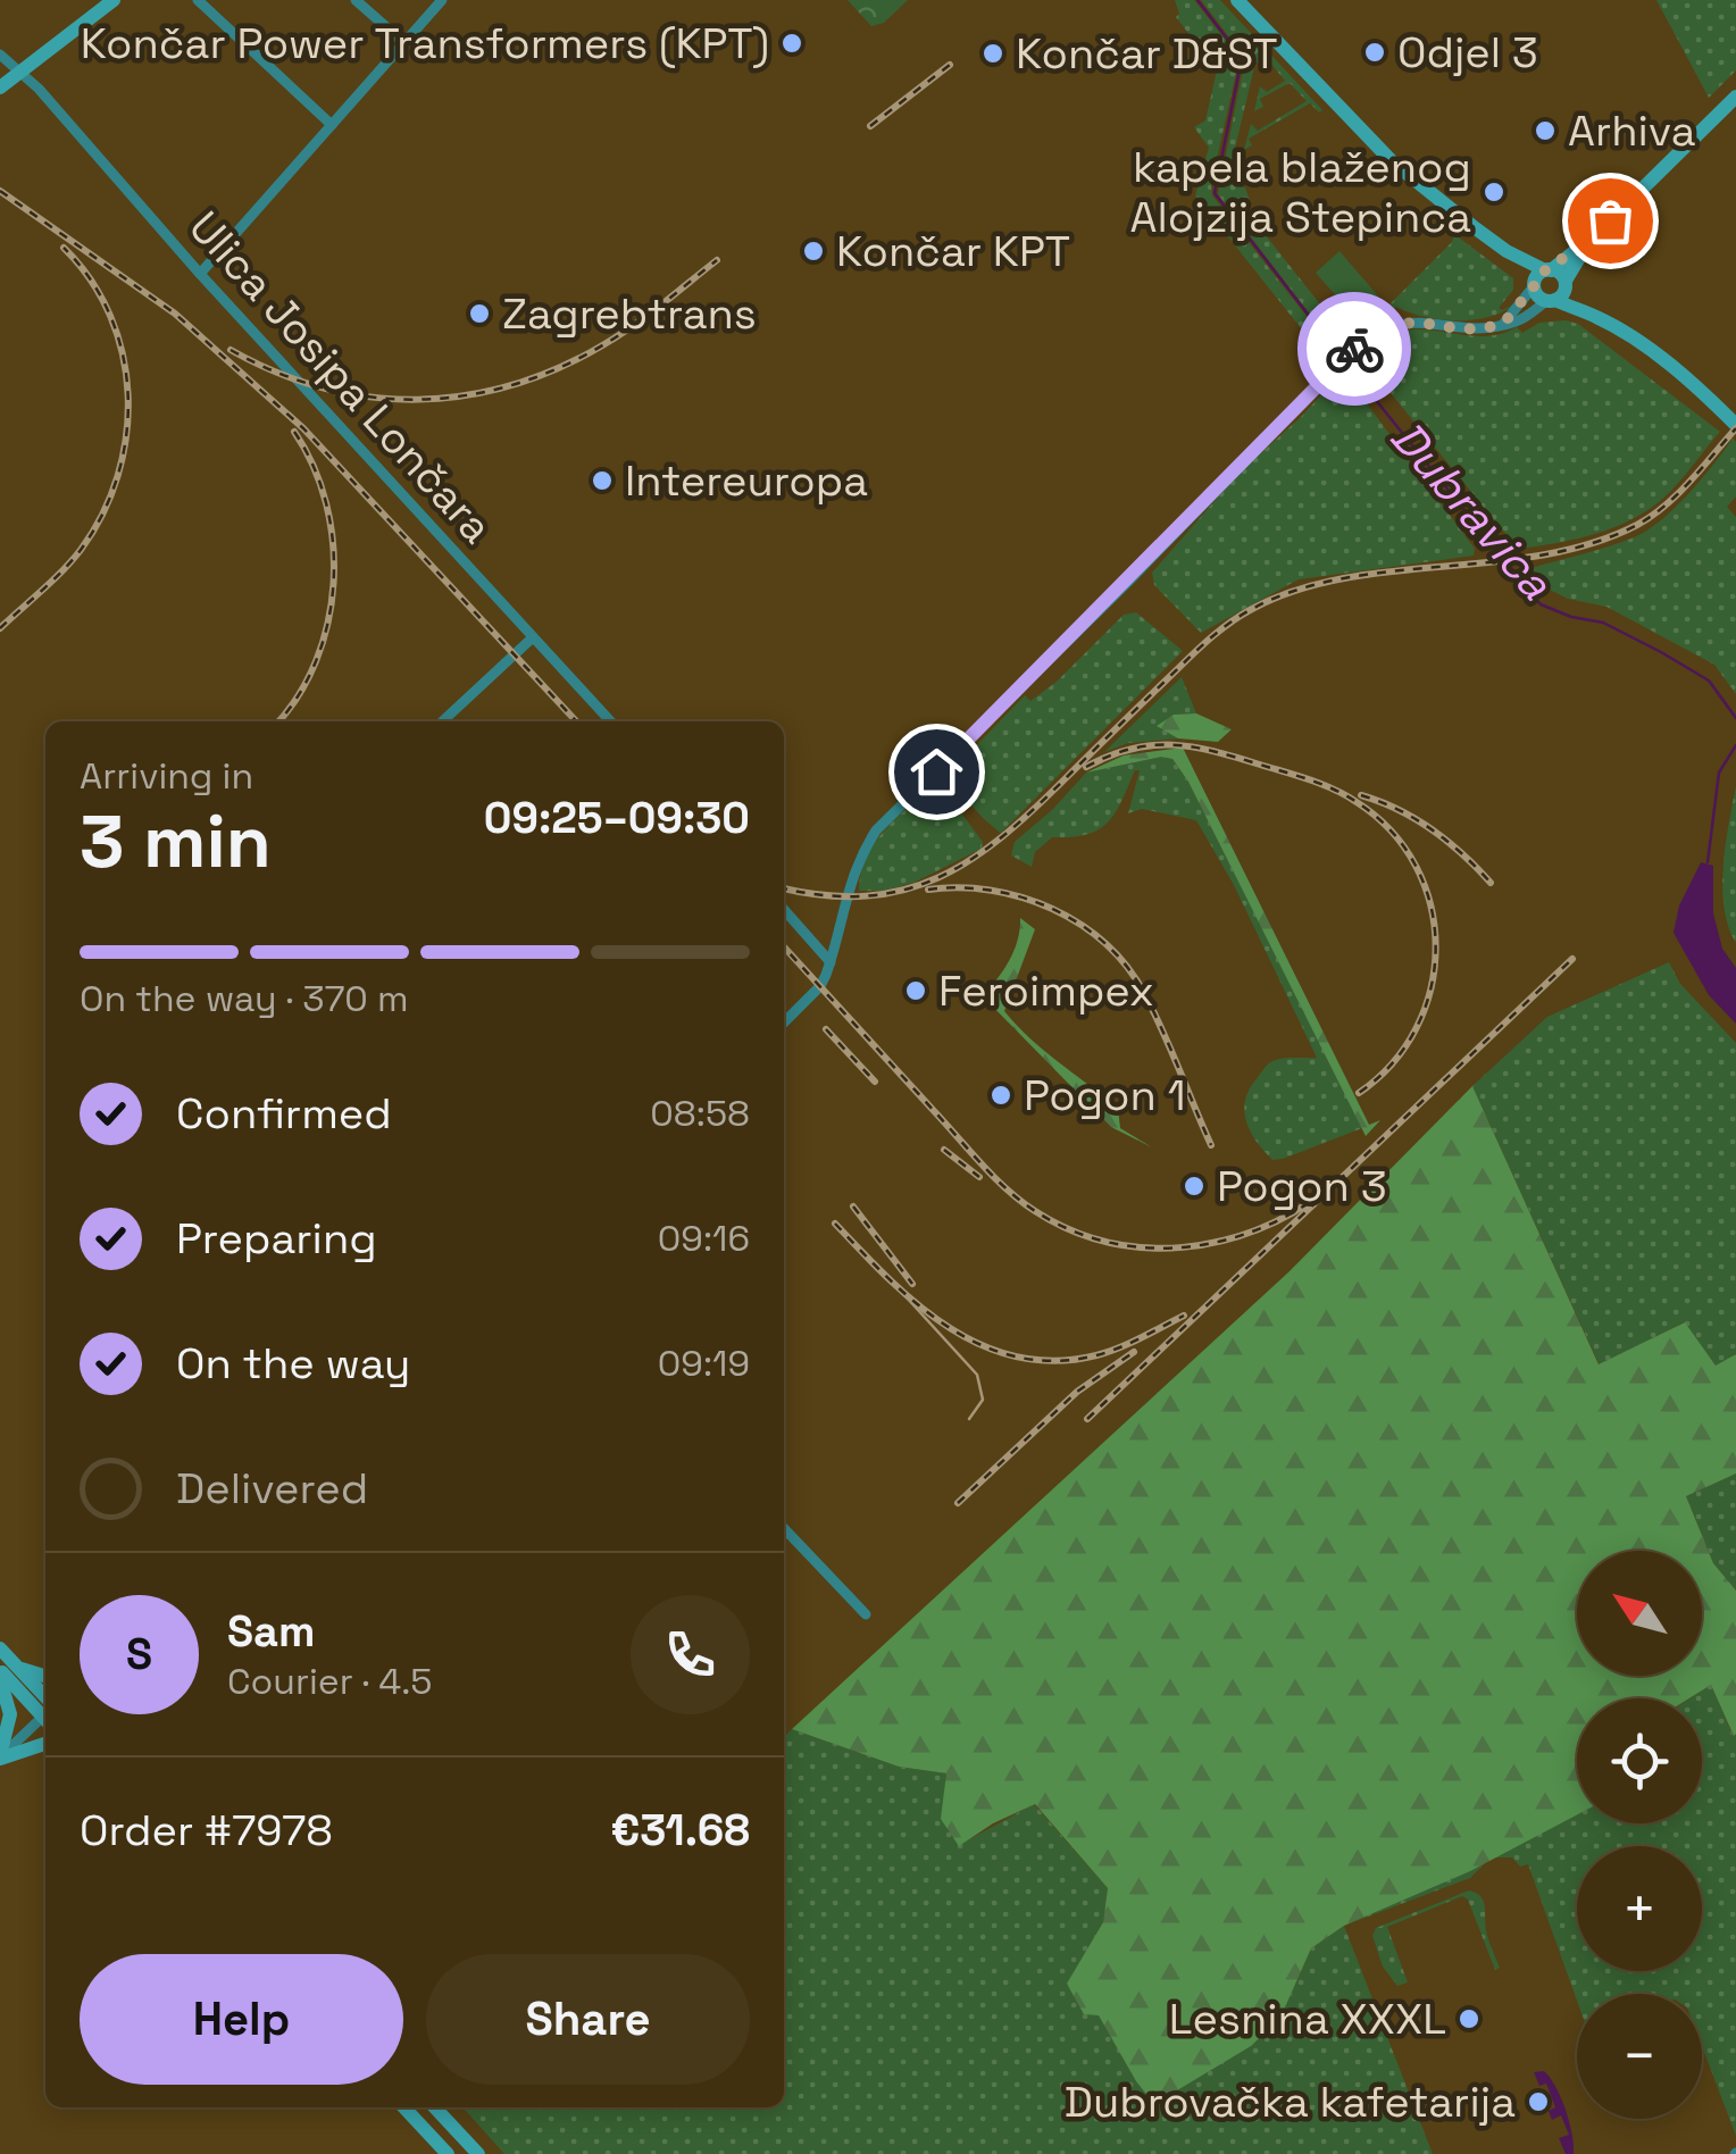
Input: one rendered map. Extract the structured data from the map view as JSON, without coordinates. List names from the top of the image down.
{
  "streets": {
    "street": ["Ulica Josipa Lončara"]
  },
  "water": ["Dubravica"],
  "places": [
    "Končar Power Transformers (KPT)",
    "Odjel 3",
    "Končar D&ST",
    "Arhiva",
    "kapela blaženog Alojzija Stepinca",
    "Končar KPT",
    "Zagrebtrans",
    "Intereuropa",
    "Feroimpex",
    "Pogon 1",
    "Pogon 3",
    "Lesnina XXXL",
    "Dubrovačka kafetarija"
  ],
  "north": "top left",
  "page": {
    "heading": ["3 min", "Arriving in", "09:25–09:30"],
    "panel": [
      "Sam",
      "Courier · 4.5",
      "Order #7978",
      "€31.68"
    ],
    "bar": "On the way · 370 m",
    "list": [
      ["Confirmed", "08:58"],
      ["Preparing", "09:16"],
      ["On the way", "09:19"],
      "Delivered"
    ],
    "map_buttons": ["+", "−"],
    "round": "S",
    "buttons": ["Help", "Share"]
  }
}
